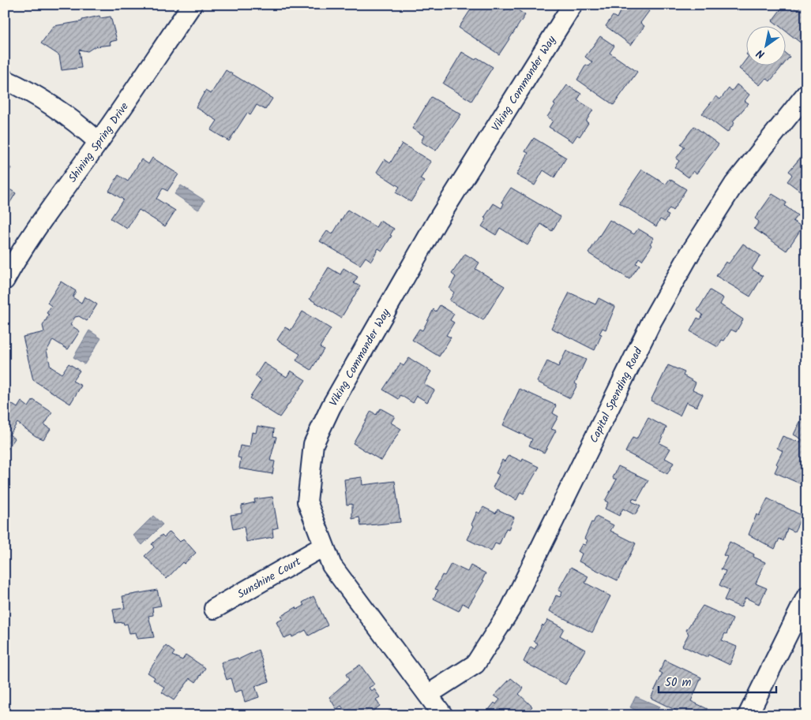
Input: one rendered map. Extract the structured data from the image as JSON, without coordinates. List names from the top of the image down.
{
  "streets": {
    "street": [
      "Viking Commander Way",
      "Shining Spring Drive",
      "Capital Spending Road",
      "Sunshine Court"
    ]
  },
  "crossings": [
    ["Viking Commander Way", "Capital Spending Road"],
    ["Viking Commander Way", "Sunshine Court"]
  ],
  "scale_bar": "50 m",
  "north": "bottom left"
}
